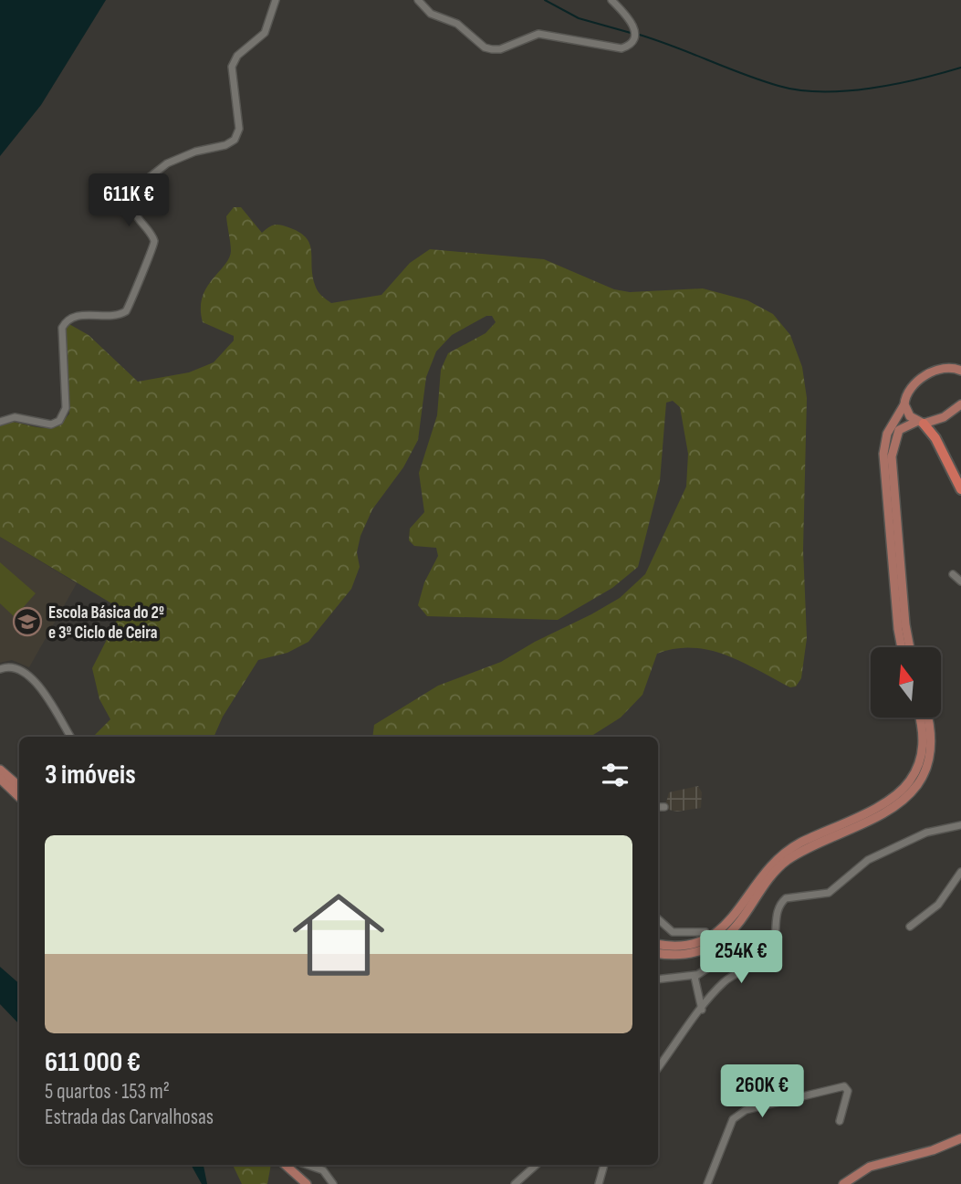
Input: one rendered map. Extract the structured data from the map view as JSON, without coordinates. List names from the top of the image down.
{
  "places": {
    "school or university": ["Escola Básica do 2º e 3º Ciclo de Ceira"]
  },
  "north": "top",
  "page": {
    "price": ["611K €", "254K €", "260K €"],
    "heading": "3 imóveis",
    "list": [
      {
        "name": "611 000 €",
        "note": "5 quartos · 153 m² · Estrada das Carvalhosas"
      }
    ]
  }
}
